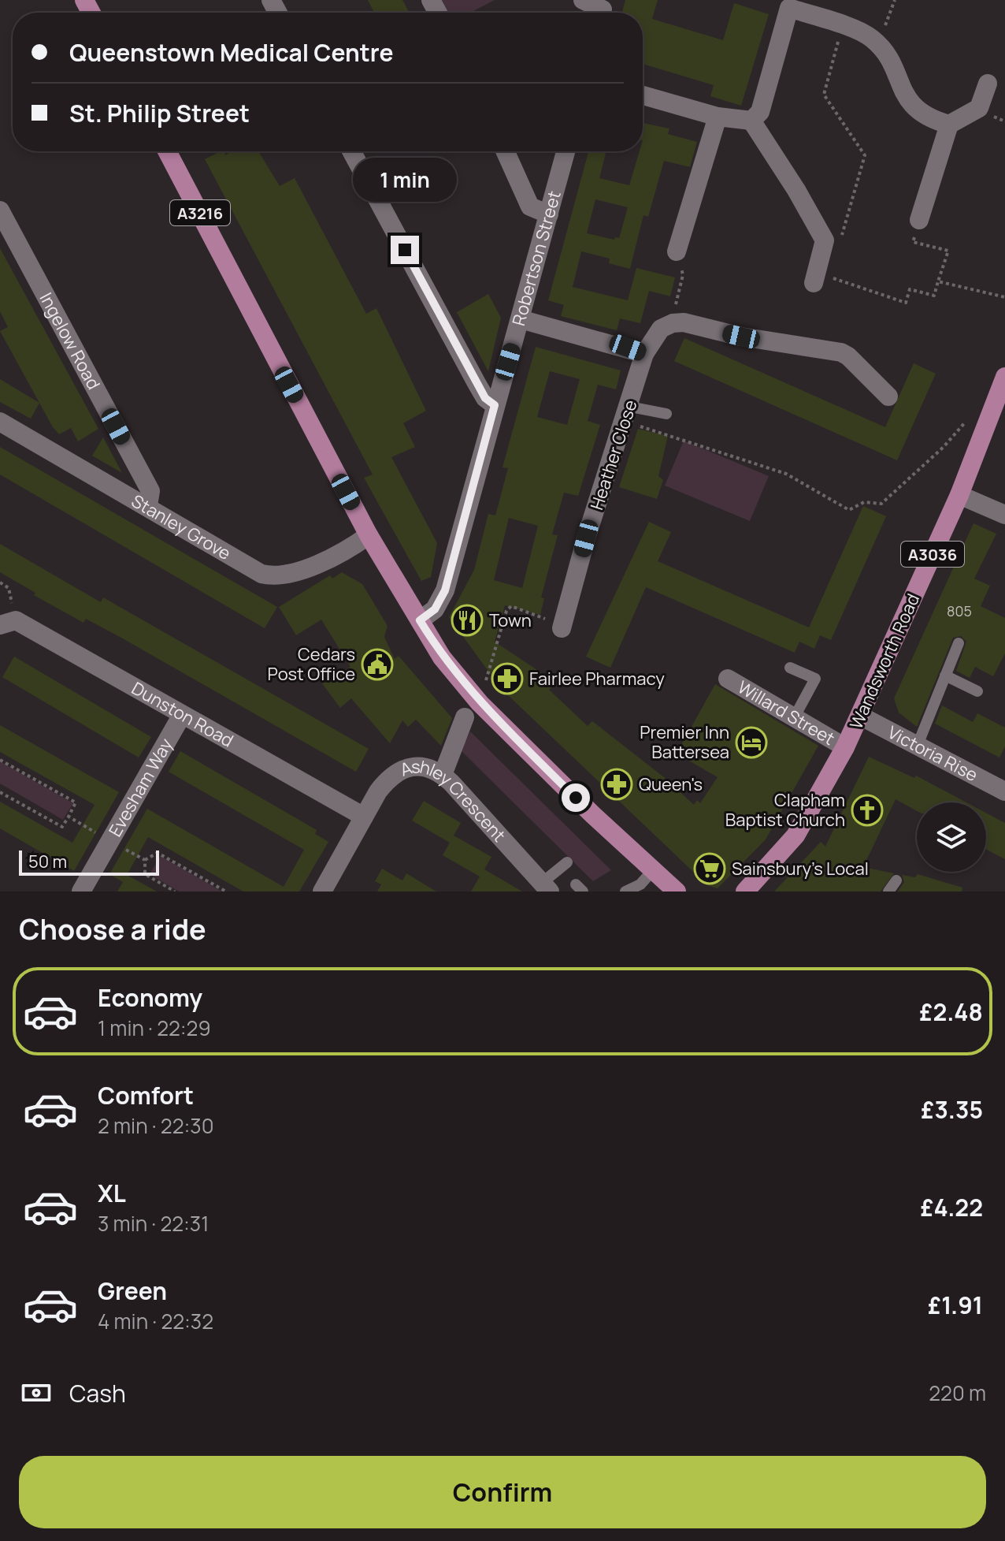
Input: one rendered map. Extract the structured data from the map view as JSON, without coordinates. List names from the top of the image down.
{
  "streets": {
    "main road": ["A3216", "A3036", "Wandsworth Road"],
    "street": [
      "Robertson Street",
      "Ingelow Road",
      "Heather Close",
      "Stanley Grove",
      "Willard Street",
      "Dunston Road",
      "Victoria Rise",
      "Evesham Way",
      "Ashley Crescent"
    ]
  },
  "crossings": [
    ["A3216", "Robertson Street"],
    ["A3216", "Stanley Grove"],
    ["Ingelow Road", "Stanley Grove"],
    ["Wandsworth Road", "Willard Street"],
    ["Wandsworth Road", "Victoria Rise"],
    ["Dunston Road", "Evesham Way"],
    ["Dunston Road", "Ashley Crescent"]
  ],
  "places": {
    "restaurant": ["Town"],
    "public building": ["Cedars Post Office"],
    "pharmacy": ["Fairlee Pharmacy", "Queen's"],
    "hotel": ["Premier Inn Battersea"],
    "church": ["Clapham Baptist Church"],
    "supermarket": ["Sainsbury's Local"]
  },
  "house_numbers": ["805"],
  "scale_bar": "50 m",
  "page": {
    "banner": ["Queenstown Medical Centre", "St. Philip Street"],
    "bubble": "1 min",
    "scale": "50 m",
    "heading": "Choose a ride",
    "list": [
      {
        "name": "Economy",
        "note": "1 min · 22:29",
        "value": "£2.48"
      },
      {
        "name": "Comfort",
        "note": "2 min · 22:30",
        "value": "£3.35"
      },
      {
        "name": "XL",
        "note": "3 min · 22:31",
        "value": "£4.22"
      },
      {
        "name": "Green",
        "note": "4 min · 22:32",
        "value": "£1.91"
      }
    ],
    "pay": ["Cash", "220 m"],
    "buttons": "Confirm"
  }
}
